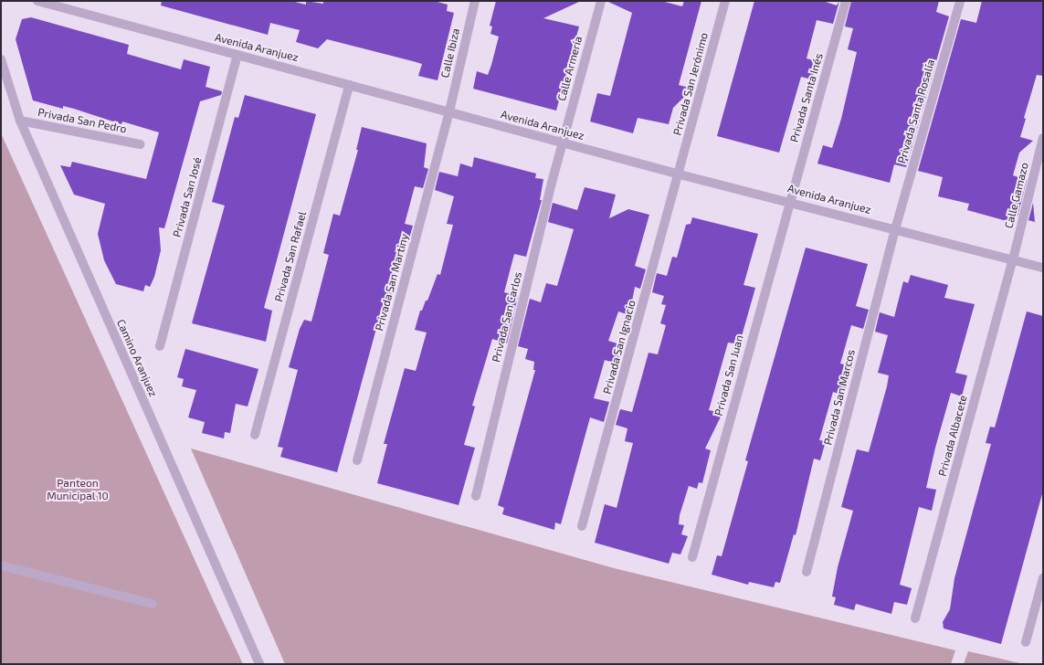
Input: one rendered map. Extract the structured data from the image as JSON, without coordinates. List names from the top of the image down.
{
  "streets": {
    "street": [
      "Avenida Aranjuez",
      "Calle Ibiza",
      "Calle Armería",
      "Privada San Jerónimo",
      "Privada Santa Inés",
      "Privada Santa Rosalía",
      "Privada San Pedro",
      "Calle Gamazo",
      "Privada San José",
      "Privada San Rafael",
      "Privada San Martiny",
      "Privada San Carlos",
      "Privada San Ignacio",
      "Camino Aranjuez",
      "Privada San Juan",
      "Privada San Marcos",
      "Privada Albacete"
    ]
  },
  "crossings": [
    ["Avenida Aranjuez", "Calle Ibiza"],
    ["Avenida Aranjuez", "Calle Armería"],
    ["Avenida Aranjuez", "Privada San Jerónimo"],
    ["Avenida Aranjuez", "Privada Santa Inés"],
    ["Avenida Aranjuez", "Privada Santa Rosalía"],
    ["Avenida Aranjuez", "Calle Gamazo"],
    ["Avenida Aranjuez", "Privada San José"],
    ["Avenida Aranjuez", "Privada San Rafael"],
    ["Avenida Aranjuez", "Privada San Martiny"],
    ["Avenida Aranjuez", "Privada San Carlos"],
    ["Avenida Aranjuez", "Privada San Ignacio"],
    ["Avenida Aranjuez", "Privada San Juan"],
    ["Avenida Aranjuez", "Privada San Marcos"],
    ["Avenida Aranjuez", "Privada Albacete"],
    ["Calle Ibiza", "Privada San Martiny"],
    ["Calle Armería", "Privada San Carlos"],
    ["Privada San Jerónimo", "Privada San Ignacio"],
    ["Privada Santa Inés", "Privada San Juan"],
    ["Privada Santa Rosalía", "Privada San Marcos"],
    ["Privada San Pedro", "Camino Aranjuez"],
    ["Calle Gamazo", "Privada Albacete"]
  ],
  "parks": ["Panteon Municipal 10"]
}
